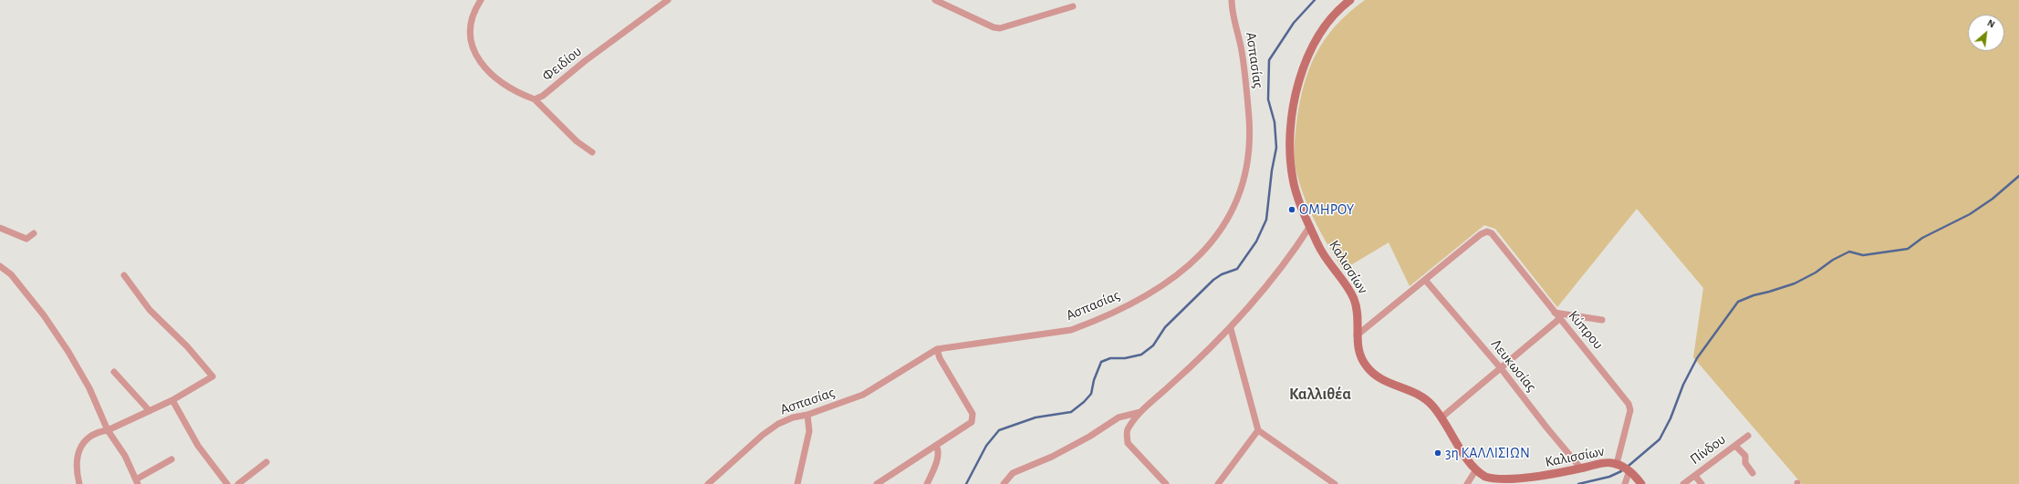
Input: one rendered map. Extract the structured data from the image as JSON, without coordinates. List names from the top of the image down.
{
  "streets": {
    "main road": ["Καλισσίων"],
    "street": [
      "Ασπασίας",
      "Φειδίου",
      "Κύπρου",
      "Λευκωσίας",
      "Πίνδου"
    ]
  },
  "crossings": [
    ["Καλισσίων", "Κύπρου"],
    ["Καλισσίων", "Λευκωσίας"],
    ["Κύπρου", "Λευκωσίας"]
  ],
  "districts": ["Καλλιθέα"],
  "places": ["ΟΜΗΡΟΥ", "3η ΚΑΛΛΙΣΙΩΝ"],
  "north": "top right"
}
